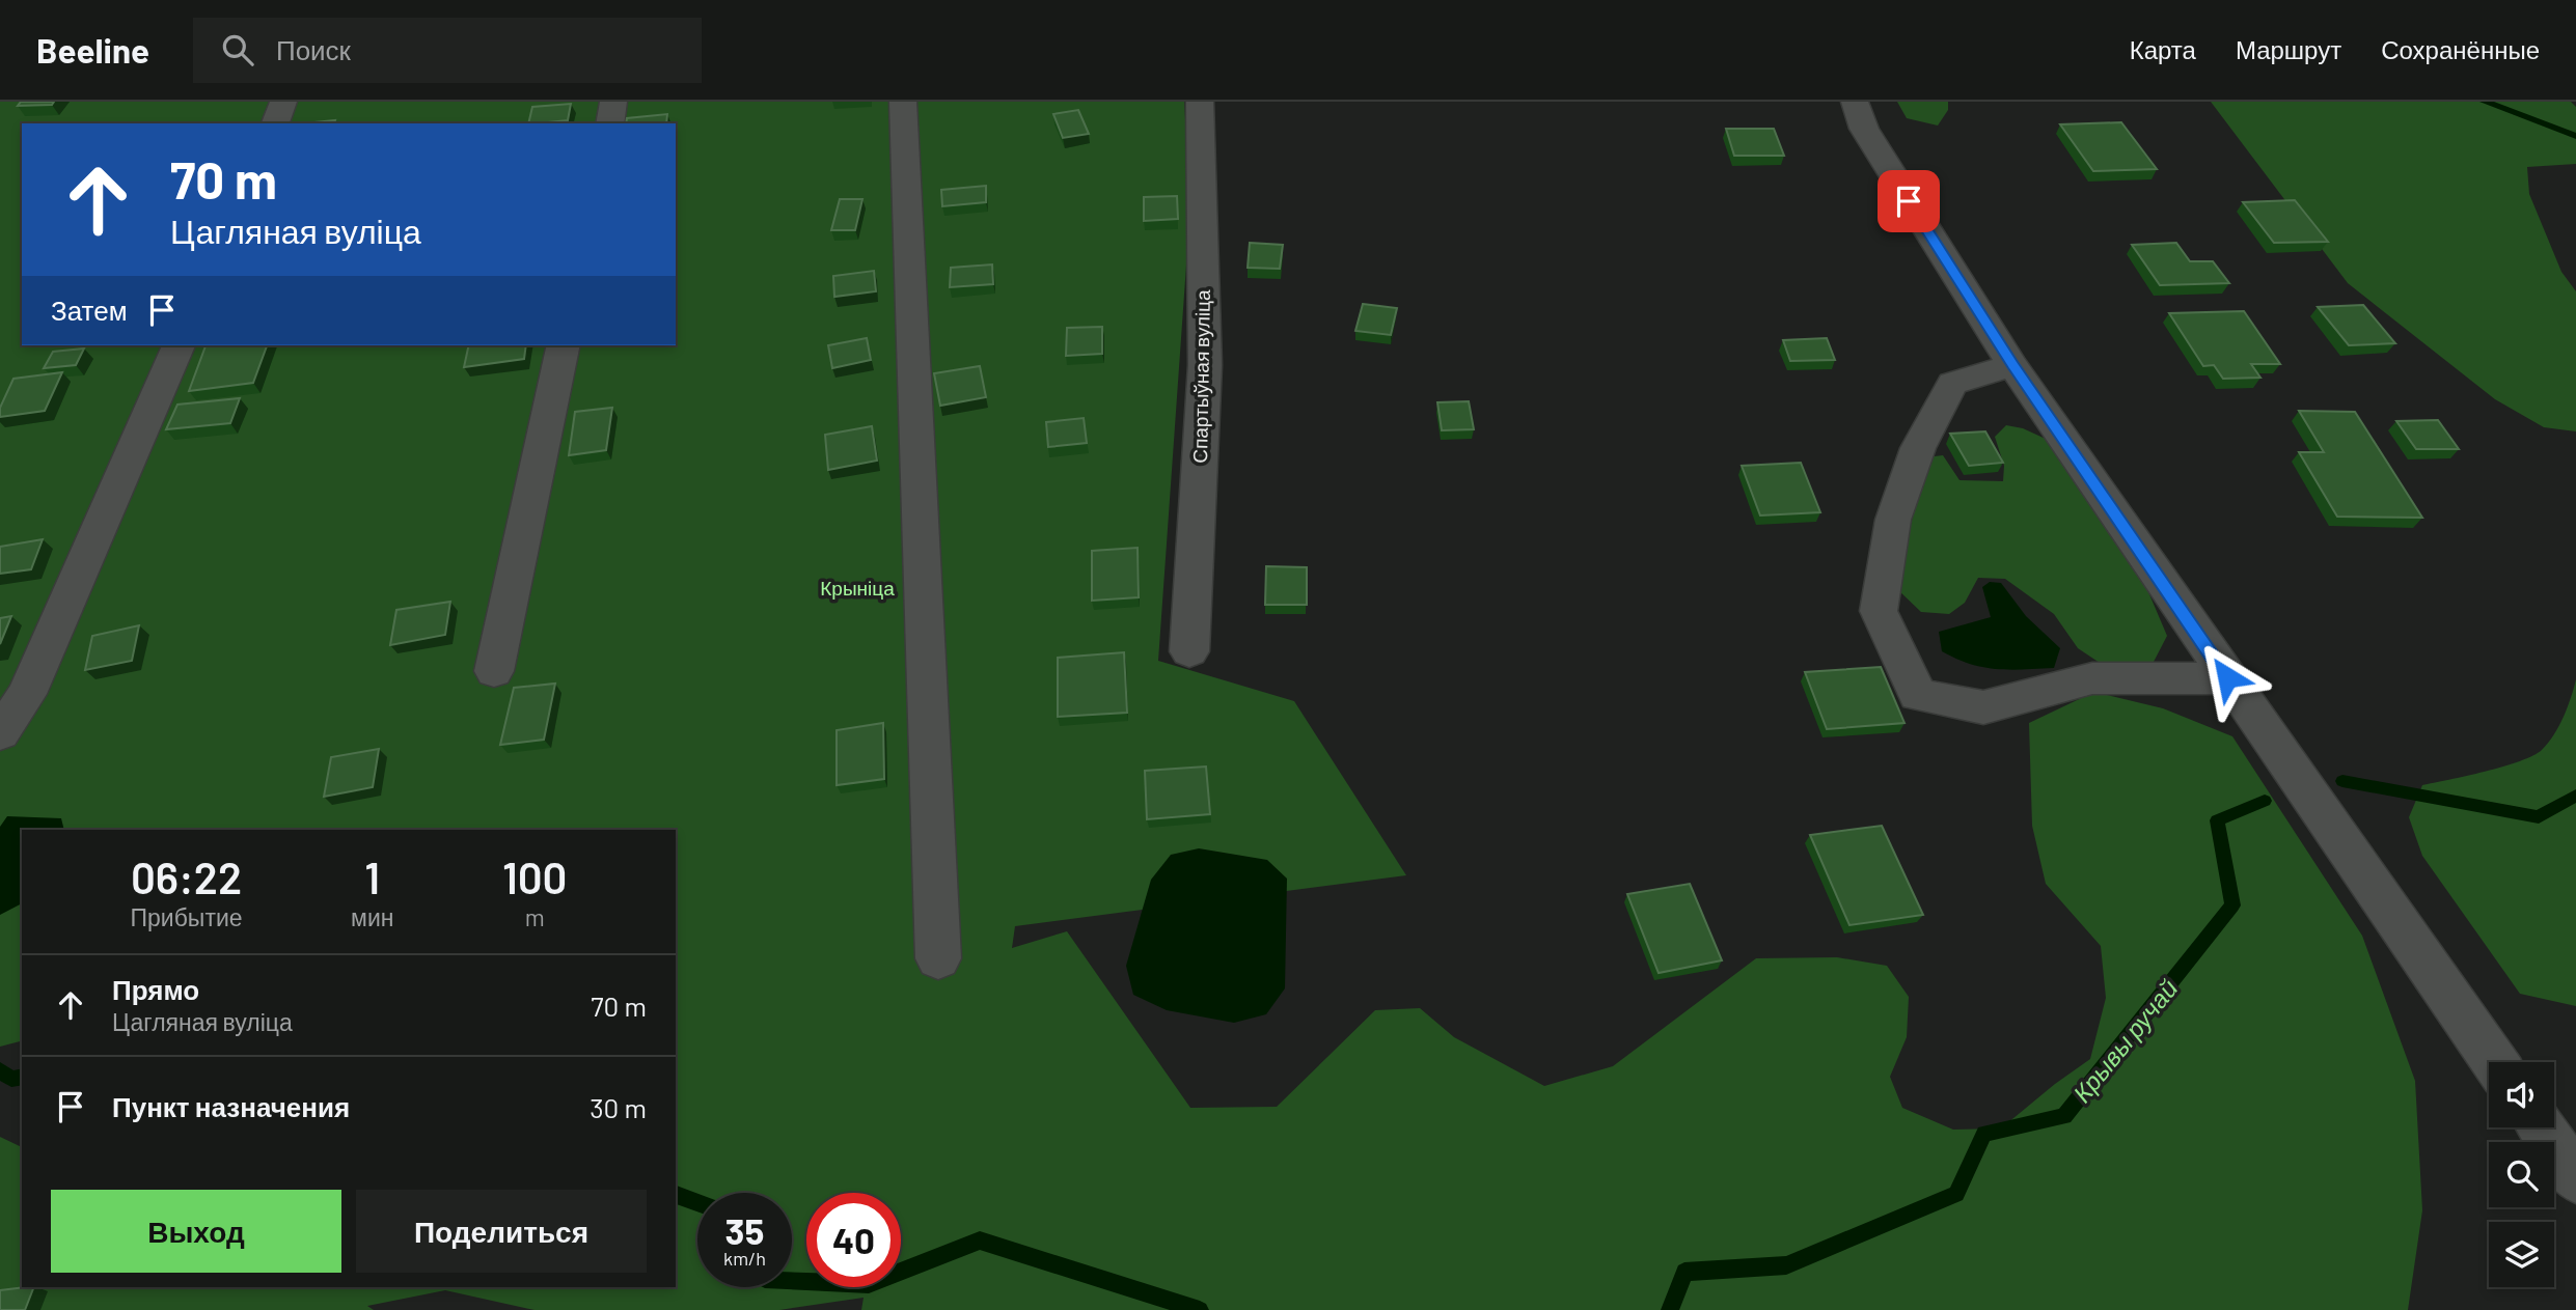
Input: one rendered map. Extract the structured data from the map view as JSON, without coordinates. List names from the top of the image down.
{
  "streets": {
    "street": ["Спартыўная вуліца"]
  },
  "water": ["Крывы ручай"],
  "parks": ["Крыніца"],
  "page": {
    "header": "Beeline",
    "search": "Поиск",
    "nav": ["Карта", "Маршрут", "Сохранённые"],
    "turn": ["70 m", "Цагляная вуліца"],
    "then": "Затем",
    "eta": [
      "06:22",
      "Прибытие",
      "1",
      "мин",
      "100",
      "m"
    ],
    "list": [
      {
        "name": "Прямо",
        "note": "Цагляная вуліца",
        "value": "70 m"
      },
      {
        "name": "Пункт назначения",
        "value": "30 m"
      }
    ],
    "buttons": ["Выход", "Поделиться"],
    "speed": "35 km/h",
    "limit": "40"
  }
}
